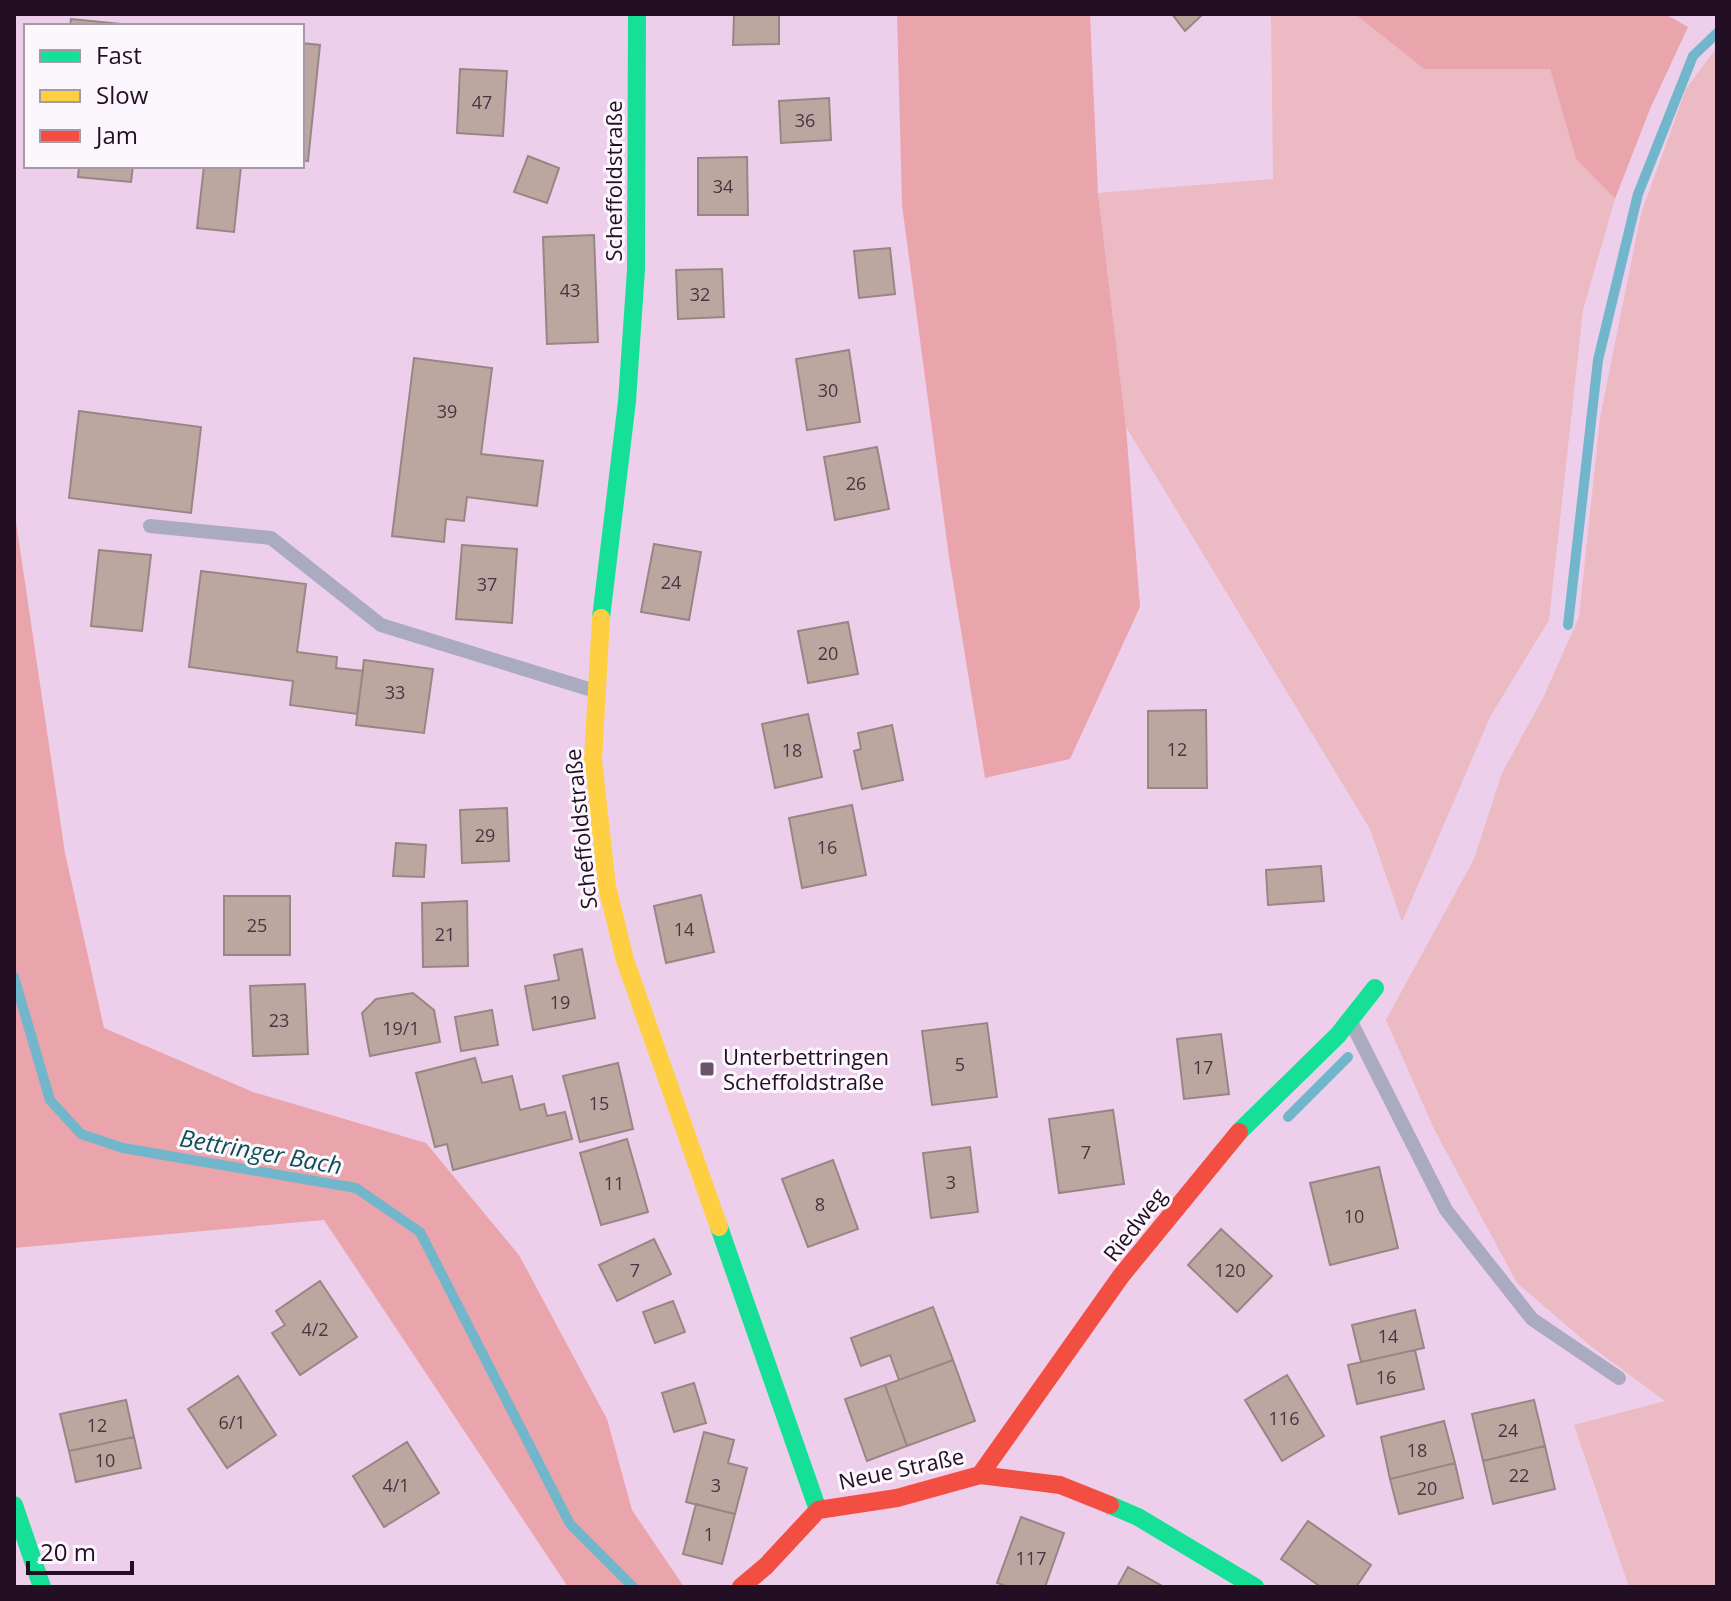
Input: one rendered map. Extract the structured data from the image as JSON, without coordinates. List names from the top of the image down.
{
  "streets": {
    "main road": ["Scheffoldstraße", "Riedweg", "Neue Straße"]
  },
  "crossings": [
    ["Scheffoldstraße", "Neue Straße"],
    ["Riedweg", "Neue Straße"]
  ],
  "water": ["Bettringer Bach"],
  "places": {
    "transit": ["Unterbettringen Scheffoldstraße"]
  },
  "house_numbers": [
    "47",
    "36",
    "34",
    "43",
    "32",
    "30",
    "39",
    "26",
    "24",
    "37",
    "20",
    "33",
    "12",
    "18",
    "29",
    "16",
    "25",
    "14",
    "21",
    "19",
    "23",
    "19/1",
    "5",
    "17",
    "15",
    "7",
    "3",
    "11",
    "8",
    "10",
    "7",
    "120",
    "4/2",
    "14",
    "16",
    "116",
    "6/1",
    "12",
    "24",
    "18",
    "10",
    "22",
    "4/1",
    "3",
    "20",
    "1",
    "117"
  ],
  "legend": ["Fast", "Slow", "Jam"],
  "scale_bar": "20 m"
}
